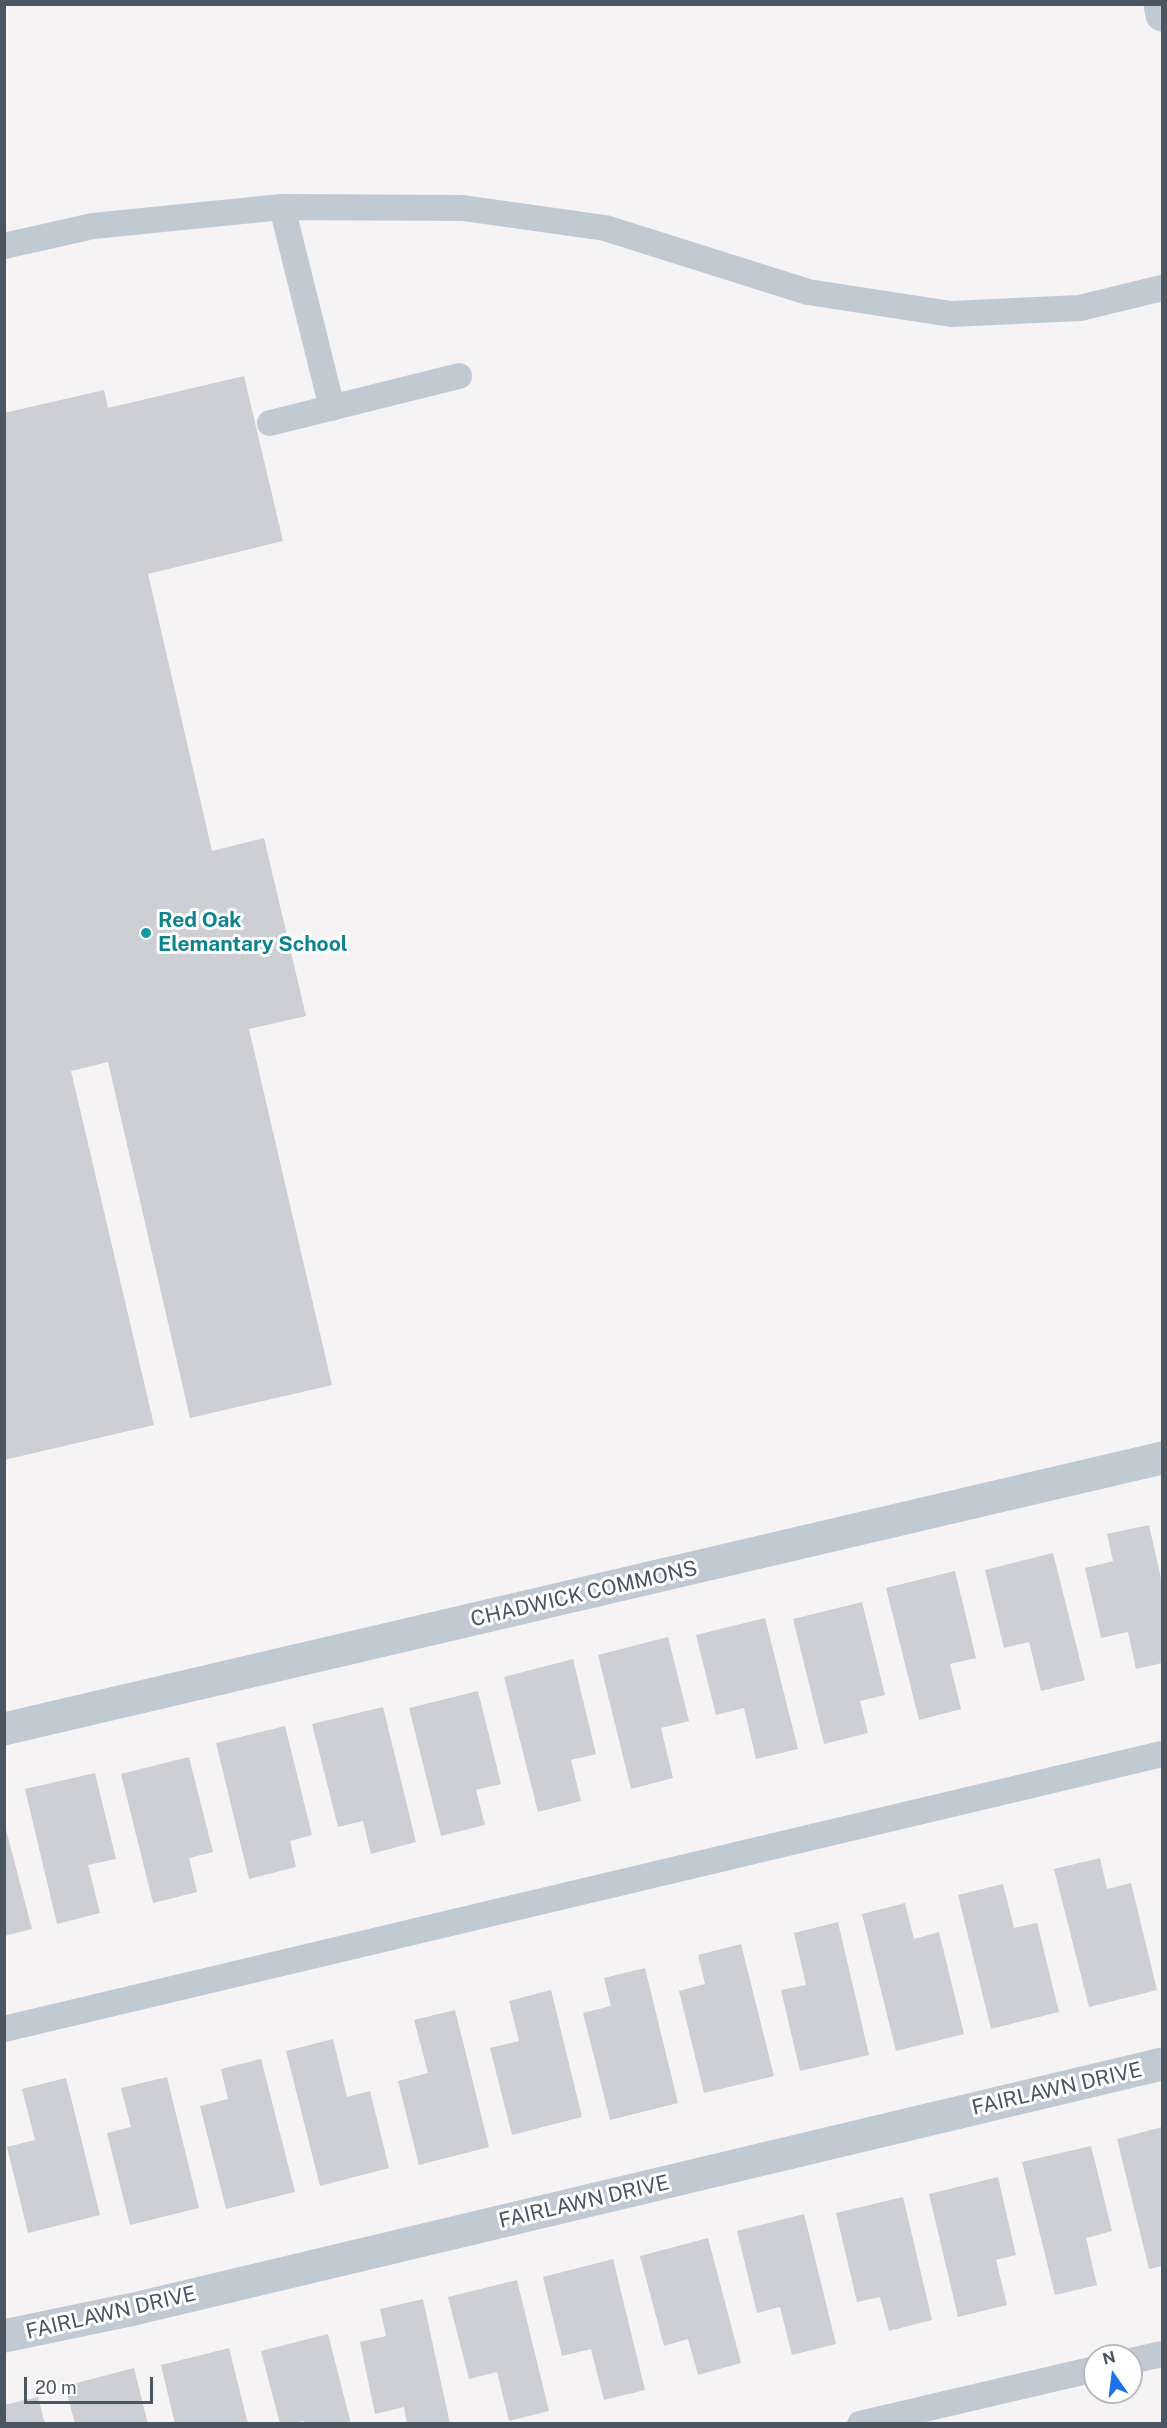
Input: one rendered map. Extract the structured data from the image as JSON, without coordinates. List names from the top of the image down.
{
  "streets": {
    "street": ["CHADWICK COMMONS", "FAIRLAWN DRIVE"]
  },
  "places": ["Red Oak Elemantary School"],
  "scale_bar": "20 m",
  "north": "top"
}
